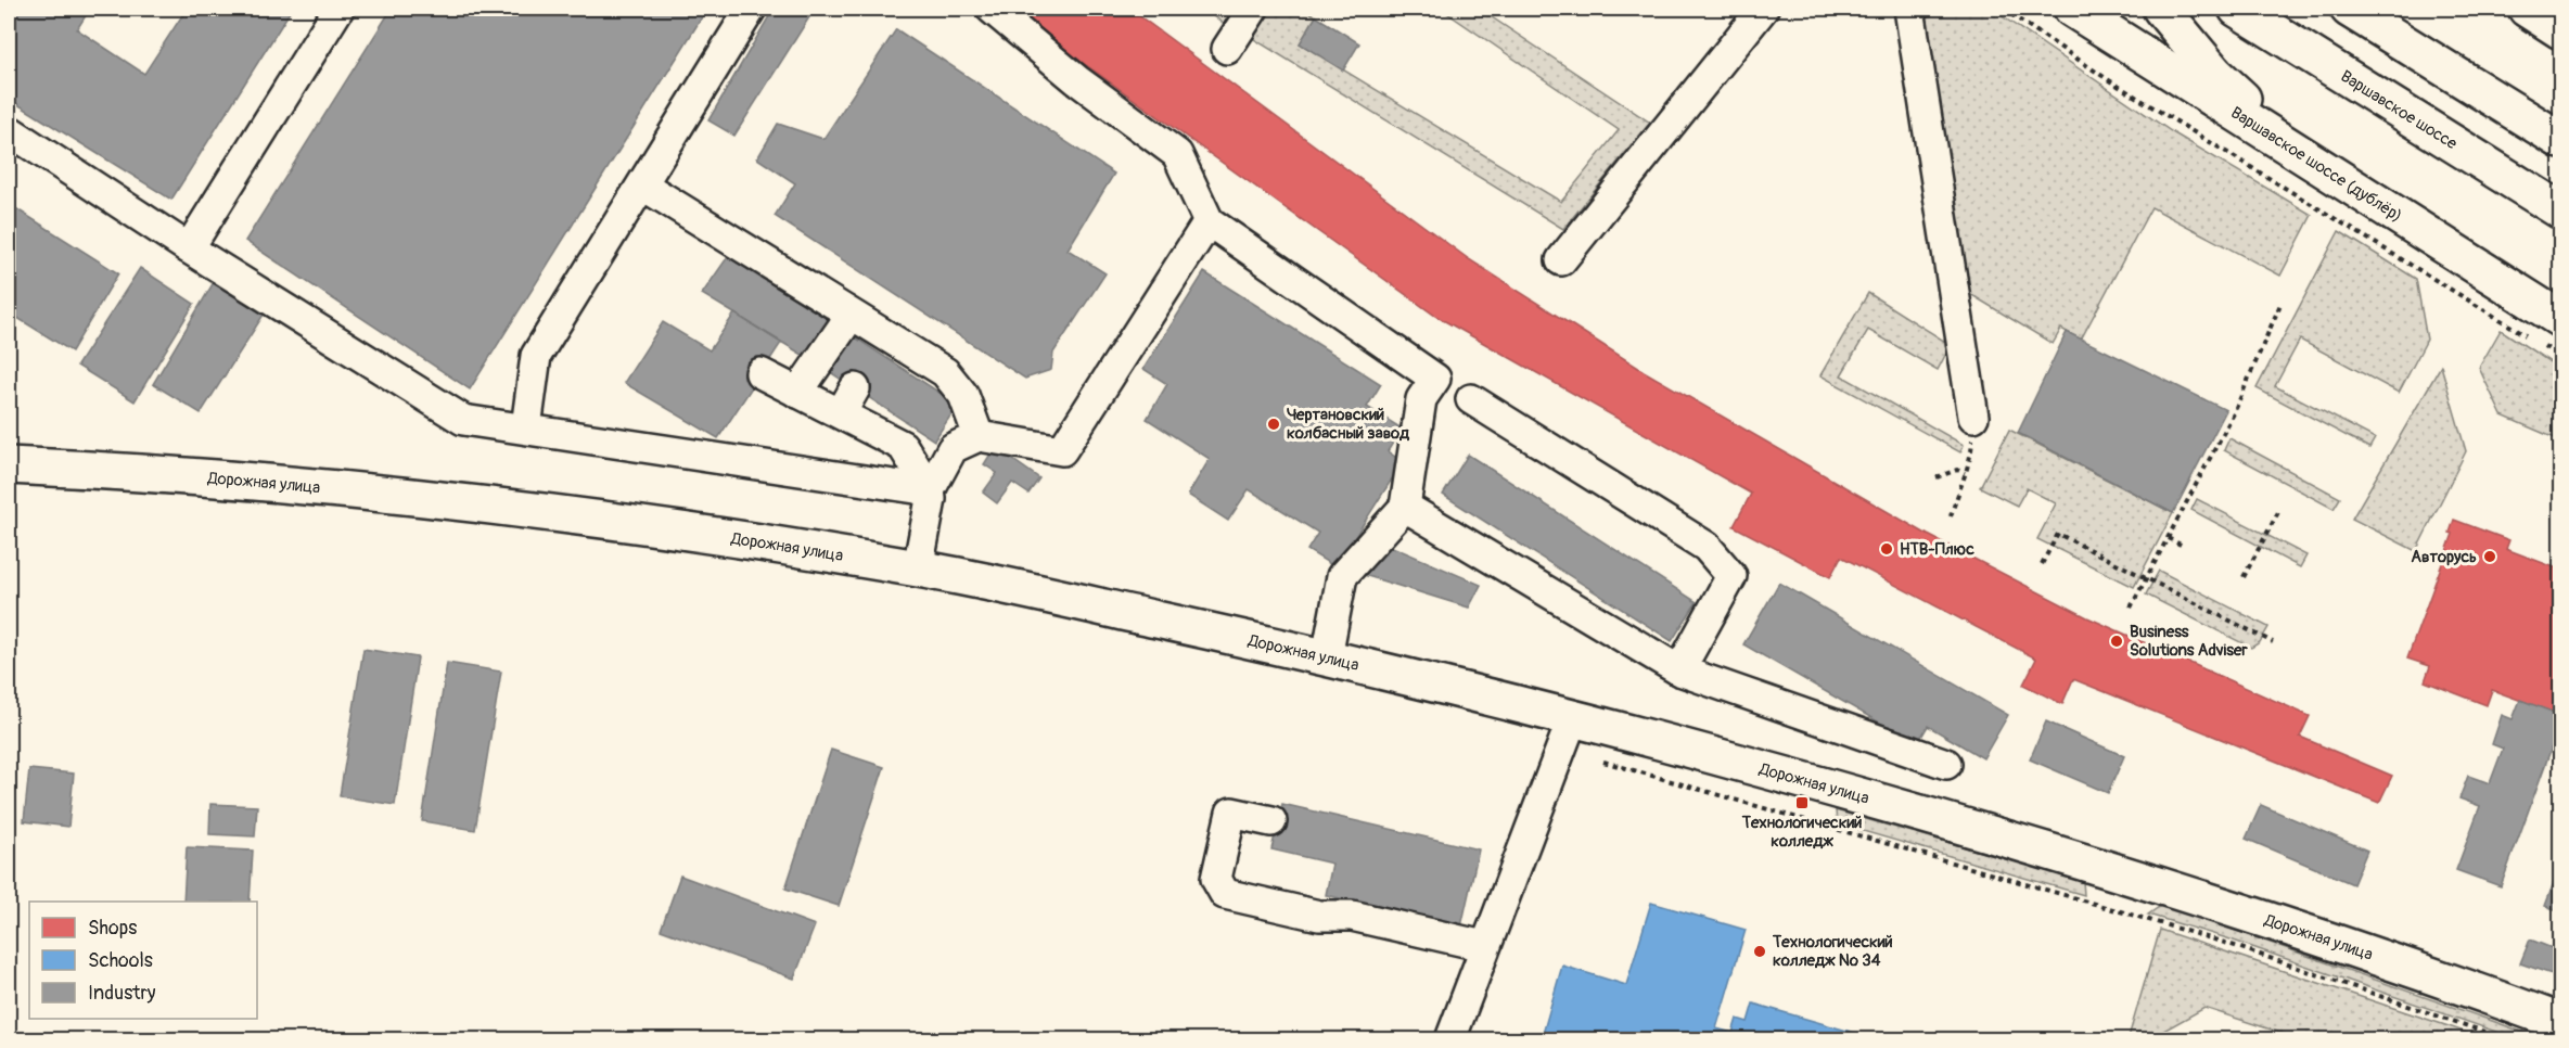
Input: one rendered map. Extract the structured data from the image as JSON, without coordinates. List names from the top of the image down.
{
  "streets": {
    "main road": ["Варшавское шоссе", "Варшавское шоссе (дублёр)", "Дорожная улица"]
  },
  "places": {
    "other": [
      "Чертановский колбасный завод",
      "НТВ-Плюс",
      "Авторусь",
      "Business Solutions Adviser",
      "Технологический колледж № 34"
    ],
    "transit": ["Технологический колледж"]
  },
  "legend": ["Shops", "Schools", "Industry"]
}
